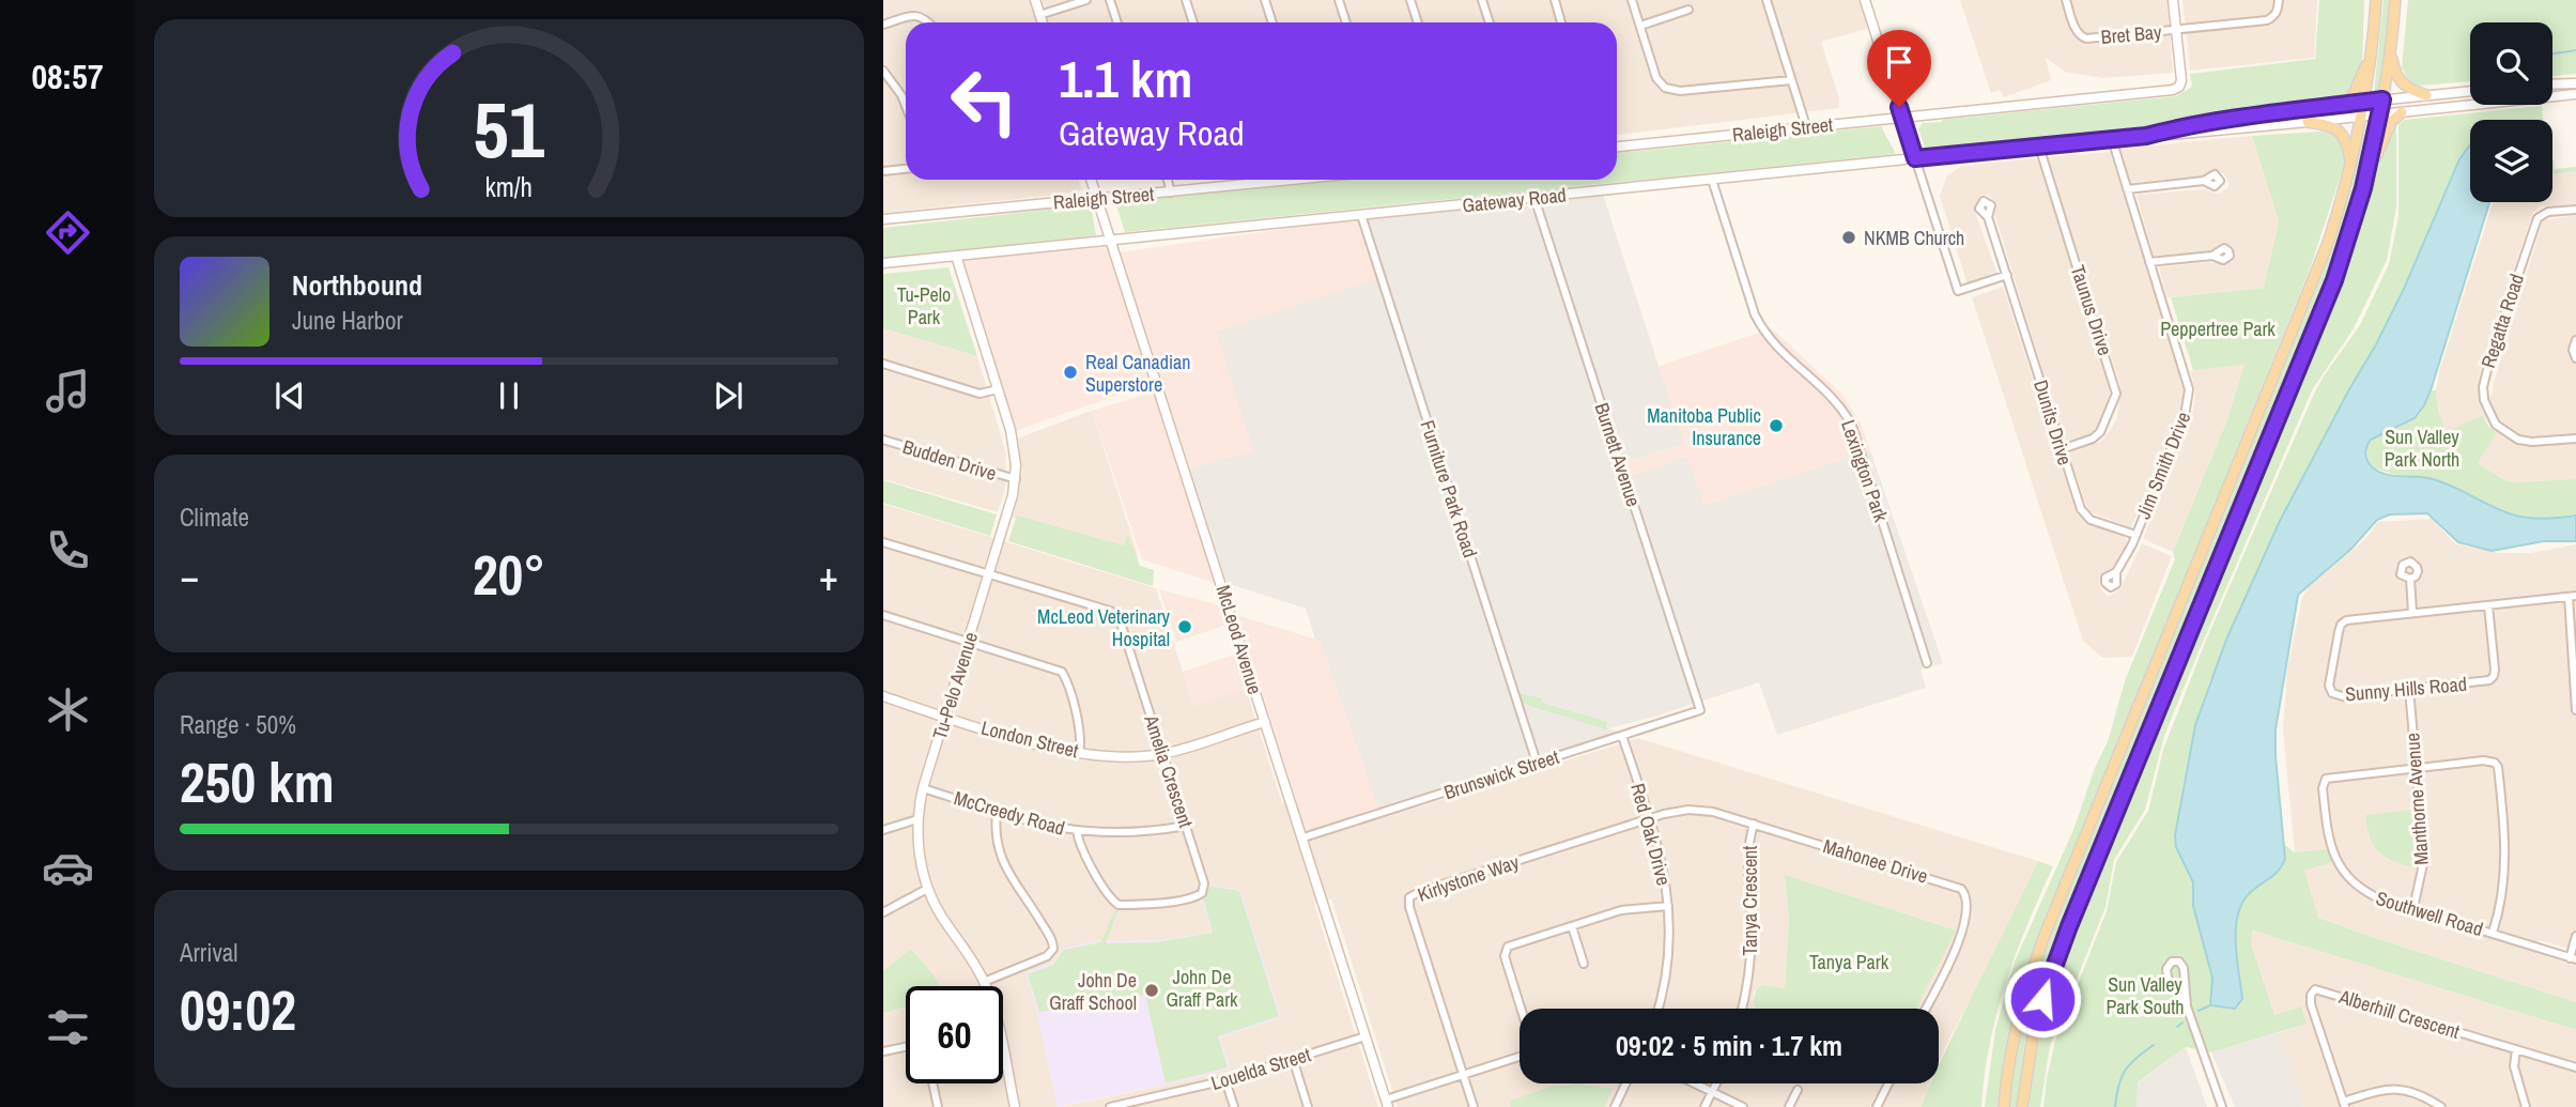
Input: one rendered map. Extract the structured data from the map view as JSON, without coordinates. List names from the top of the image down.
{
  "streets": {
    "street": [
      "Bret Bay",
      "Raleigh Street",
      "Gateway Road",
      "Taunus Drive",
      "Regatta Road",
      "Dunits Drive",
      "Burnett Avenue",
      "Budden Drive",
      "Jim Smith Drive",
      "Lexington Park",
      "Furniture Park Road",
      "McLeod Avenue",
      "Tu-Pelo Avenue",
      "Sunny Hills Road",
      "London Street",
      "Amelia Crescent",
      "Brunswick Street",
      "Manthorne Avenue",
      "McCreedy Road",
      "Red Oak Drive",
      "Mahonee Drive",
      "Kirlystone Way",
      "Tanya Crescent",
      "Southwell Road",
      "Alberhill Crescent",
      "Louelda Street"
    ]
  },
  "crossings": [
    ["Bret Bay", "Raleigh Street"],
    ["Raleigh Street", "McLeod Avenue"],
    ["Gateway Road", "Taunus Drive"],
    ["Gateway Road", "Burnett Avenue"],
    ["Gateway Road", "Jim Smith Drive"],
    ["Gateway Road", "Lexington Park"],
    ["Gateway Road", "Furniture Park Road"],
    ["Gateway Road", "McLeod Avenue"],
    ["Gateway Road", "Tu-Pelo Avenue"],
    ["Taunus Drive", "Dunits Drive"],
    ["Dunits Drive", "Jim Smith Drive"],
    ["Burnett Avenue", "Brunswick Street"],
    ["Budden Drive", "Tu-Pelo Avenue"],
    ["Furniture Park Road", "Brunswick Street"],
    ["McLeod Avenue", "London Street"],
    ["McLeod Avenue", "Brunswick Street"],
    ["McLeod Avenue", "Louelda Street"],
    ["Tu-Pelo Avenue", "London Street"],
    ["Tu-Pelo Avenue", "Amelia Crescent"],
    ["Tu-Pelo Avenue", "McCreedy Road"],
    ["Sunny Hills Road", "Manthorne Avenue"],
    ["London Street", "Amelia Crescent"],
    ["Amelia Crescent", "McCreedy Road"],
    ["Brunswick Street", "Red Oak Drive"],
    ["Manthorne Avenue", "Southwell Road"],
    ["Red Oak Drive", "Mahonee Drive"],
    ["Red Oak Drive", "Kirlystone Way"],
    ["Mahonee Drive", "Kirlystone Way"],
    ["Mahonee Drive", "Tanya Crescent"]
  ],
  "parks": [
    "Tu-Pelo Park",
    "Peppertree Park",
    "Sun Valley Park North",
    "Tanya Park",
    "John De Graff Park",
    "Sun Valley Park South"
  ],
  "places": [
    "NKMB Church",
    "Real Canadian Superstore",
    "Manitoba Public Insurance",
    "McLeod Veterinary Hospital",
    "John De Graff School"
  ],
  "page": {
    "tabs": "08:57",
    "turn": ["1.1 km", "Gateway Road"],
    "song": ["Northbound", "June Harbor"],
    "tile": [
      "Climate",
      ["Range · 50%", "250 km"],
      ["Arrival", "09:02"]
    ],
    "heat": ["−", "20°", "+"],
    "limit": "60",
    "trip": "09:02 · 5 min · 1.7 km",
    "gauge": ["51", "km/h"]
  }
}
